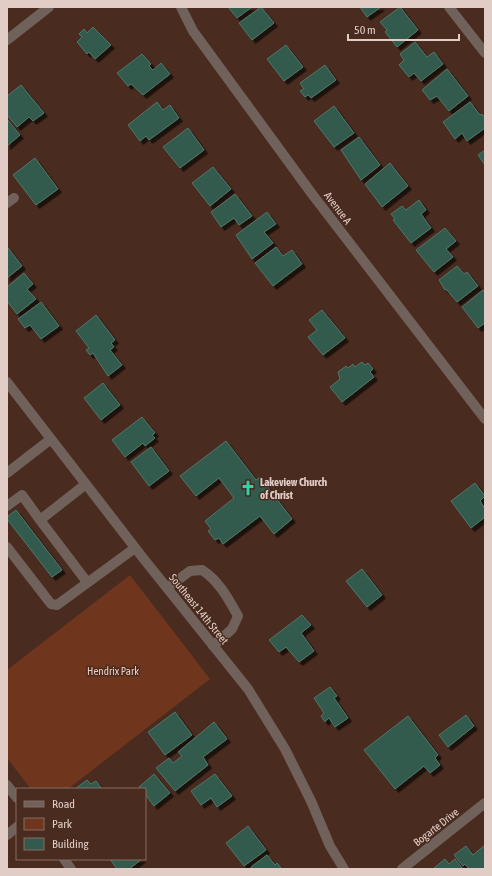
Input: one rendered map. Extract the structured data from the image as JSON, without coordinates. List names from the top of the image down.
{
  "streets": {
    "street": ["Avenue A", "Southeast 14th Street", "Bogarte Drive"]
  },
  "parks": ["Hendrix Park"],
  "places": {
    "church": ["Lakeview Church of Christ"]
  },
  "legend": ["Road", "Park", "Building"],
  "scale_bar": "50 m"
}
